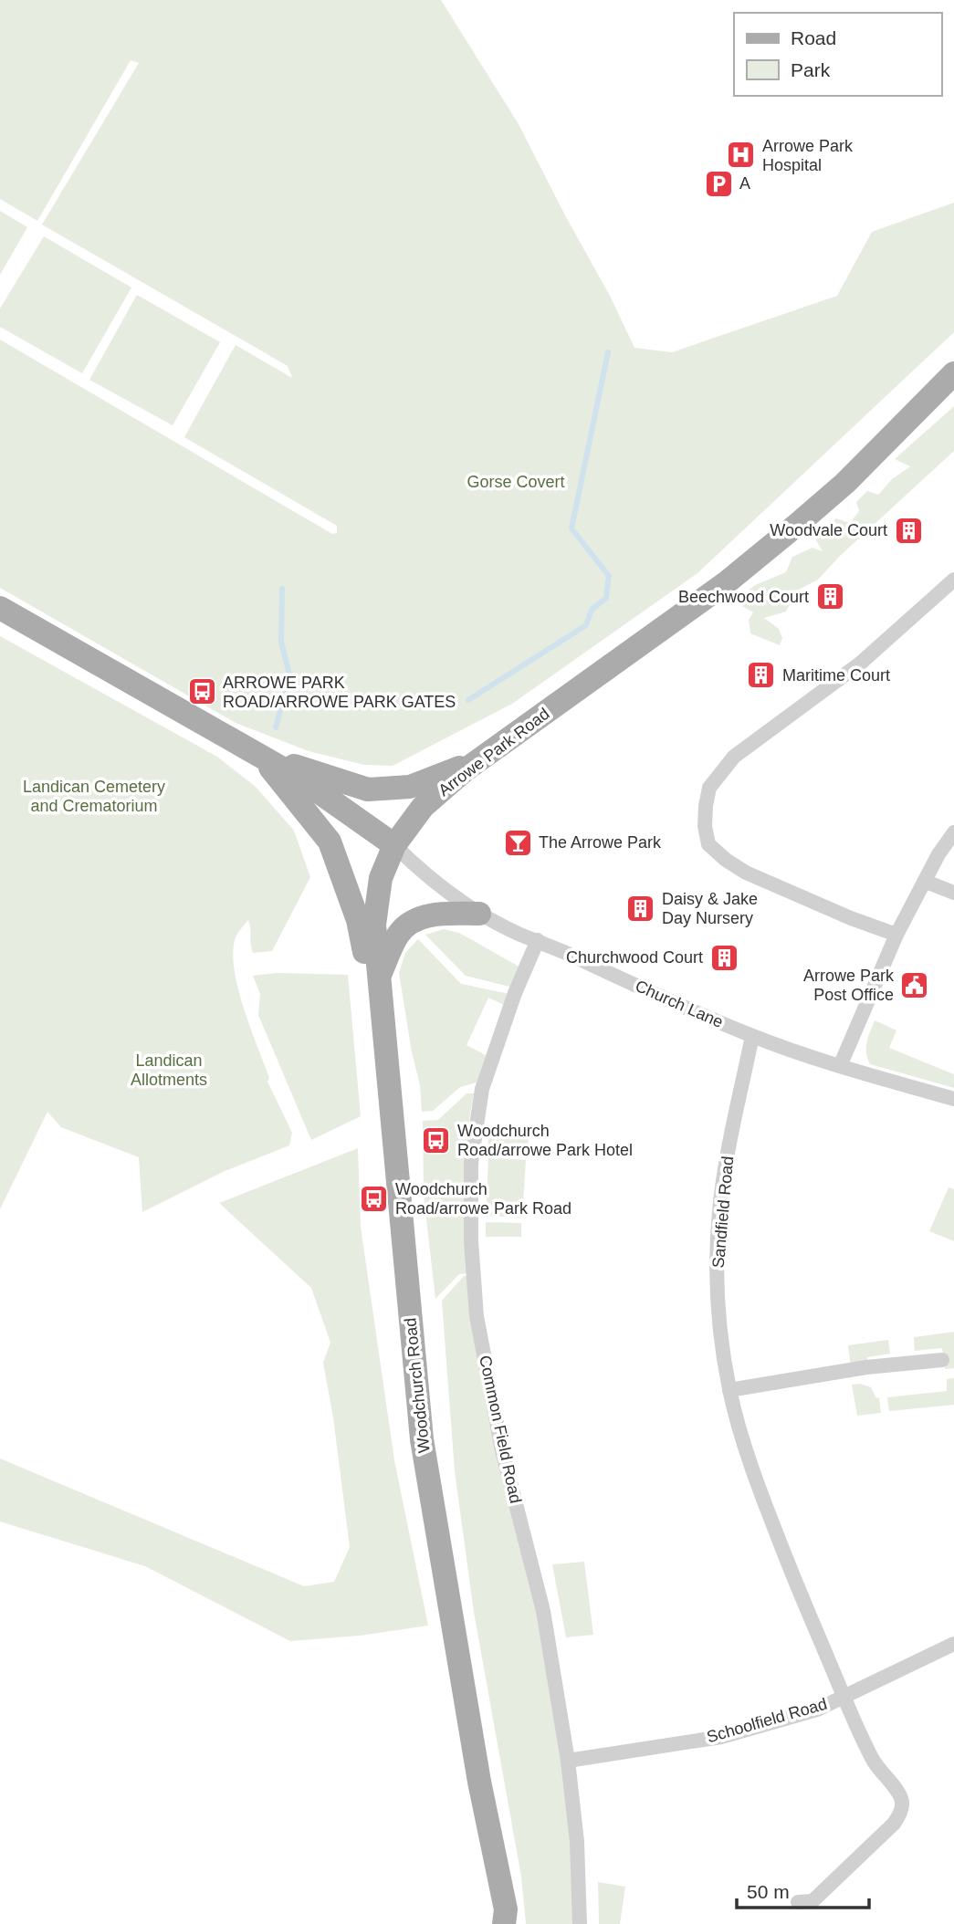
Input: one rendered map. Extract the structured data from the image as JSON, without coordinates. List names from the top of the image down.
{
  "streets": {
    "main road": ["Arrowe Park Road", "Woodchurch Road"],
    "street": [
      "Church Lane",
      "Sandfield Road",
      "Common Field Road",
      "Schoolfield Road"
    ]
  },
  "crossings": [
    ["Arrowe Park Road", "Church Lane"],
    ["Arrowe Park Road", "Woodchurch Road"],
    ["Church Lane", "Sandfield Road"],
    ["Church Lane", "Woodchurch Road"],
    ["Church Lane", "Common Field Road"],
    ["Sandfield Road", "Schoolfield Road"],
    ["Common Field Road", "Schoolfield Road"]
  ],
  "parks": ["Gorse Covert", "Landican Cemetery and Crematorium", "Landican Allotments"],
  "places": {
    "hospital": ["Arrowe Park Hospital"],
    "parking": ["A"],
    "building": [
      "Woodvale Court",
      "Beechwood Court",
      "Maritime Court",
      "Daisy & Jake Day Nursery",
      "Churchwood Court"
    ],
    "bus stop": ["ARROWE PARK ROAD/ARROWE PARK GATES", "Woodchurch Road/arrowe Park Hotel", "Woodchurch Road/arrowe Park Road"],
    "bar": ["The Arrowe Park"],
    "public building": ["Arrowe Park Post Office"]
  },
  "legend": ["Road", "Park"],
  "scale_bar": "50 m"
}
